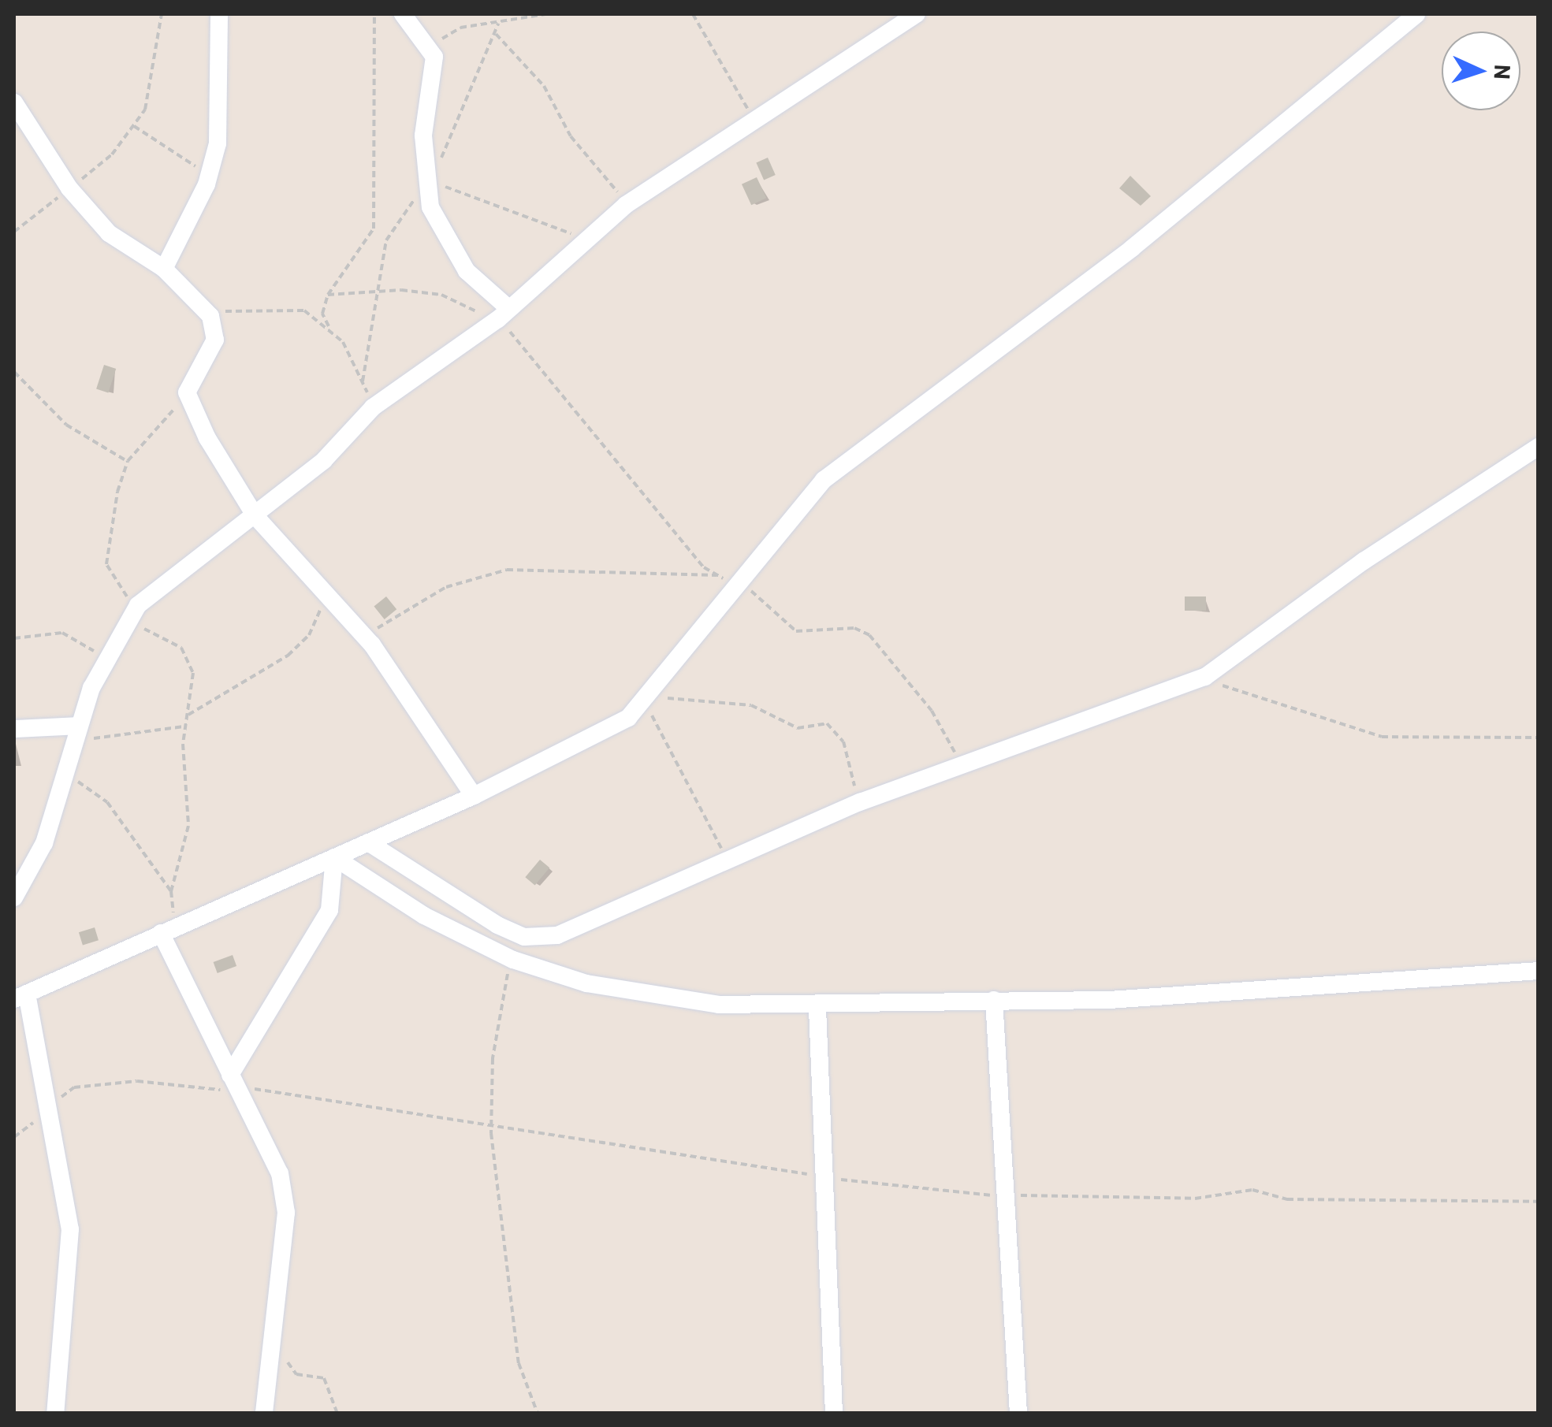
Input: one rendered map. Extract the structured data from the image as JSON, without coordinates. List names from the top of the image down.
{
  "north": "right"
}
